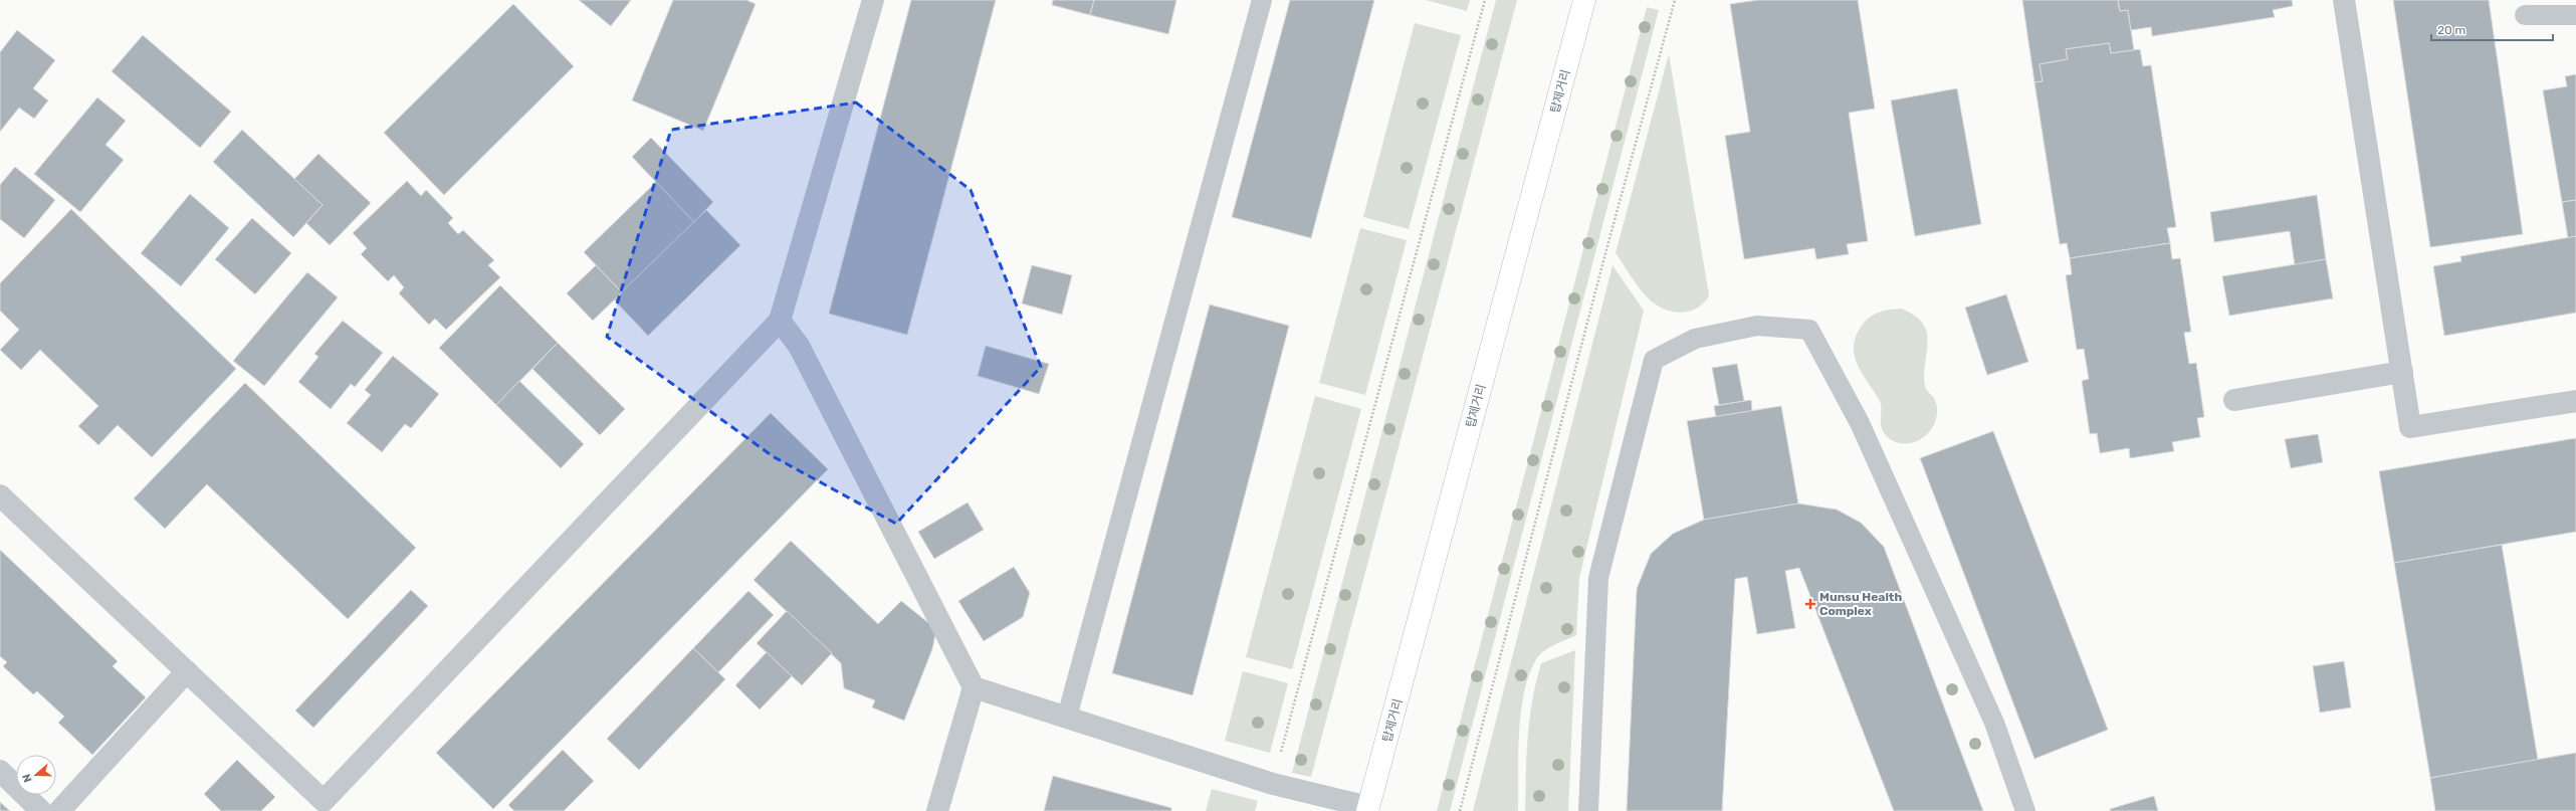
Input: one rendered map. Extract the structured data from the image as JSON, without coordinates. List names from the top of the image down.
{
  "streets": {
    "main road": ["탑제거리"]
  },
  "places": {
    "health": ["Munsu Health Complex"]
  },
  "scale_bar": "20 m",
  "north": "left"
}
